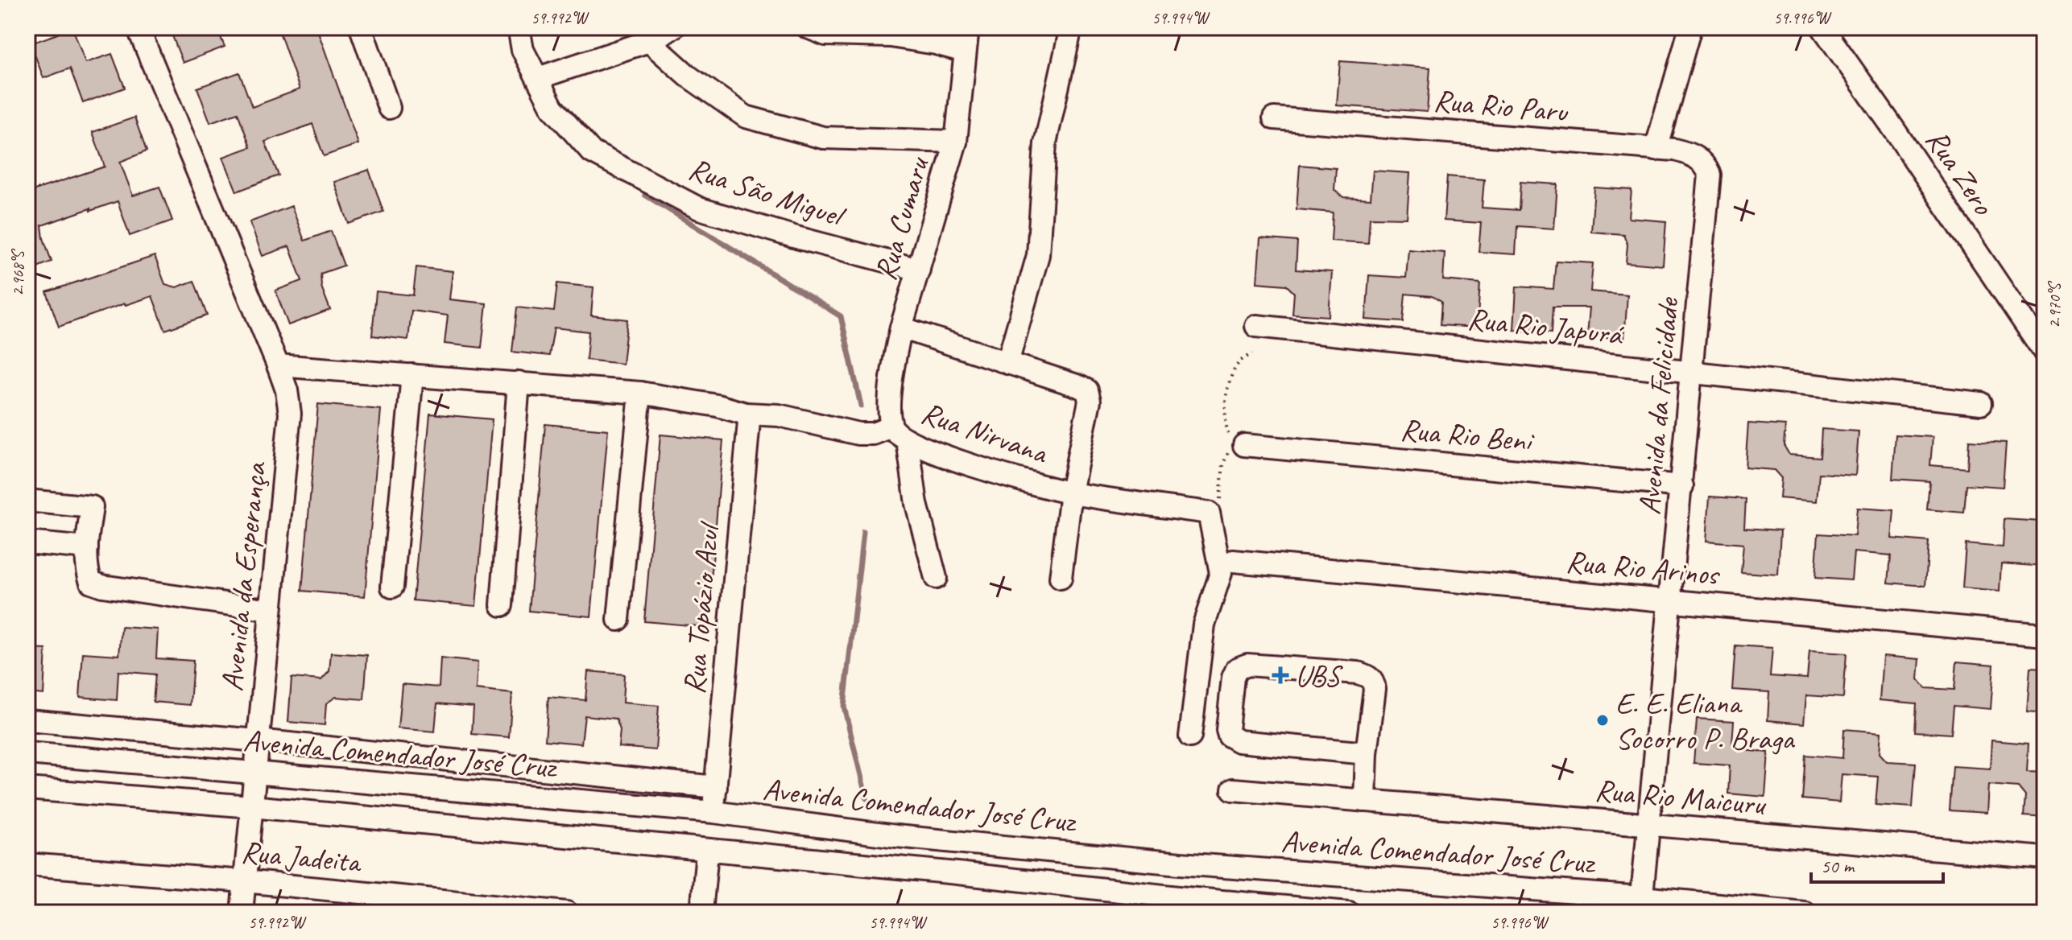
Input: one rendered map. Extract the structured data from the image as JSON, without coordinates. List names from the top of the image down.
{
  "streets": {
    "street": [
      "Rua Rio Paru",
      "Rua Zero",
      "Rua São Miguel",
      "Rua Cumaru",
      "Rua Rio Japurá",
      "Avenida da Felicidade",
      "Rua Nirvana",
      "Rua Rio Beni",
      "Rua Rio Arinos",
      "Avenida da Esperança",
      "Rua Topázio Azul",
      "Avenida Comendador José Cruz",
      "Rua Rio Maicuru",
      "Rua Jadeita"
    ]
  },
  "crossings": [
    ["Rua Rio Paru", "Avenida da Felicidade"],
    ["Rua São Miguel", "Rua Cumaru"],
    ["Rua Cumaru", "Rua Nirvana"],
    ["Rua Rio Japurá", "Avenida da Felicidade"],
    ["Avenida da Felicidade", "Rua Rio Beni"],
    ["Avenida da Felicidade", "Rua Rio Arinos"],
    ["Avenida da Felicidade", "Avenida Comendador José Cruz"],
    ["Avenida da Felicidade", "Rua Rio Maicuru"],
    ["Rua Nirvana", "Avenida da Esperança"],
    ["Rua Nirvana", "Rua Topázio Azul"],
    ["Avenida da Esperança", "Avenida Comendador José Cruz"],
    ["Avenida da Esperança", "Rua Jadeita"],
    ["Rua Topázio Azul", "Avenida Comendador José Cruz"]
  ],
  "places": {
    "health": ["UBS"],
    "other": ["E. E. Eliana Socorro P. Braga"]
  },
  "scale_bar": "50 m",
  "coordinates": [
    "59.992°W",
    "59.994°W",
    "59.996°W",
    "2.968°S",
    "2.970°S"
  ]
}
